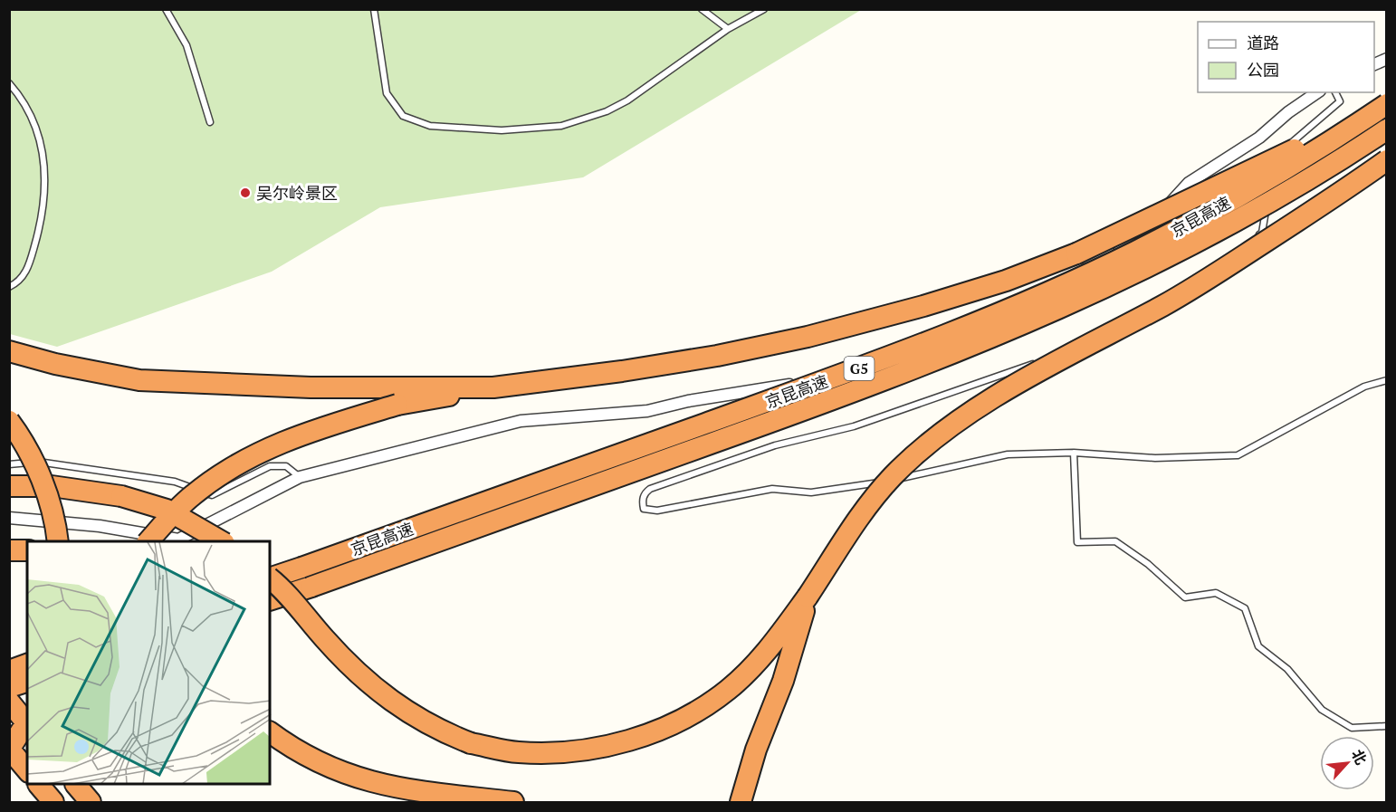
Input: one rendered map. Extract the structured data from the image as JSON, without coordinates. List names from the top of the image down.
{
  "streets": {
    "highway": ["京昆高速", "G5"]
  },
  "places": ["吴尔岭景区"],
  "legend": ["道路", "公园"],
  "north": "top right"
}
